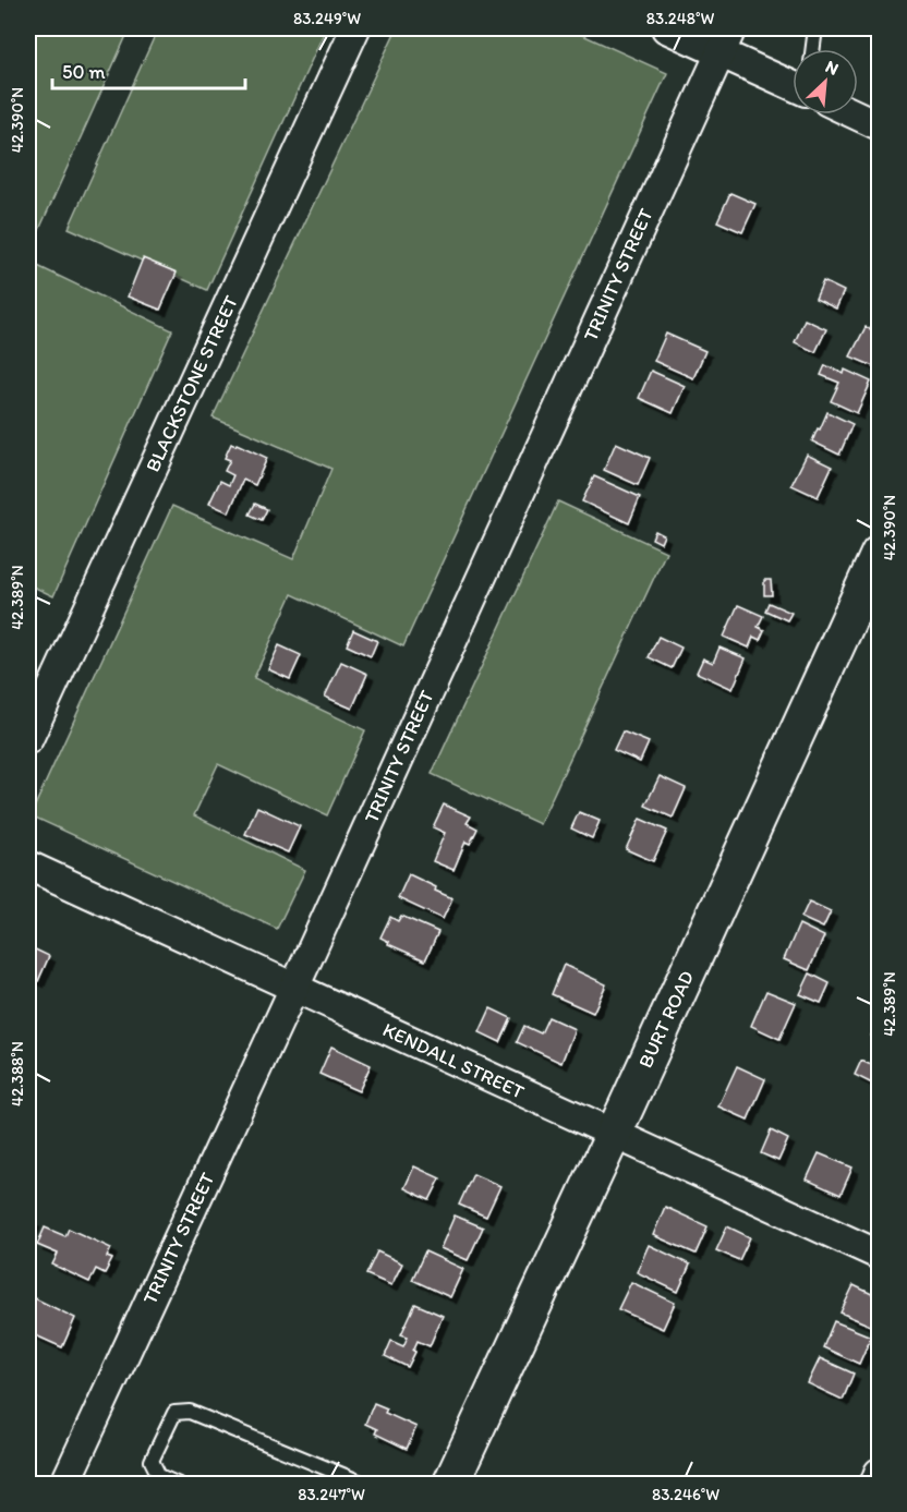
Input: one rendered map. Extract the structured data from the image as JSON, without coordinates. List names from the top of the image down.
{
  "streets": {
    "street": [
      "TRINITY STREET",
      "BLACKSTONE STREET",
      "BURT ROAD",
      "KENDALL STREET"
    ]
  },
  "crossings": [
    ["TRINITY STREET", "KENDALL STREET"],
    ["BURT ROAD", "KENDALL STREET"]
  ],
  "scale_bar": "50 m",
  "north": "top right",
  "coordinates": [
    "83.249°W",
    "83.248°W",
    "42.390°N",
    "42.389°N",
    "42.388°N",
    "83.247°W",
    "83.246°W"
  ]
}
